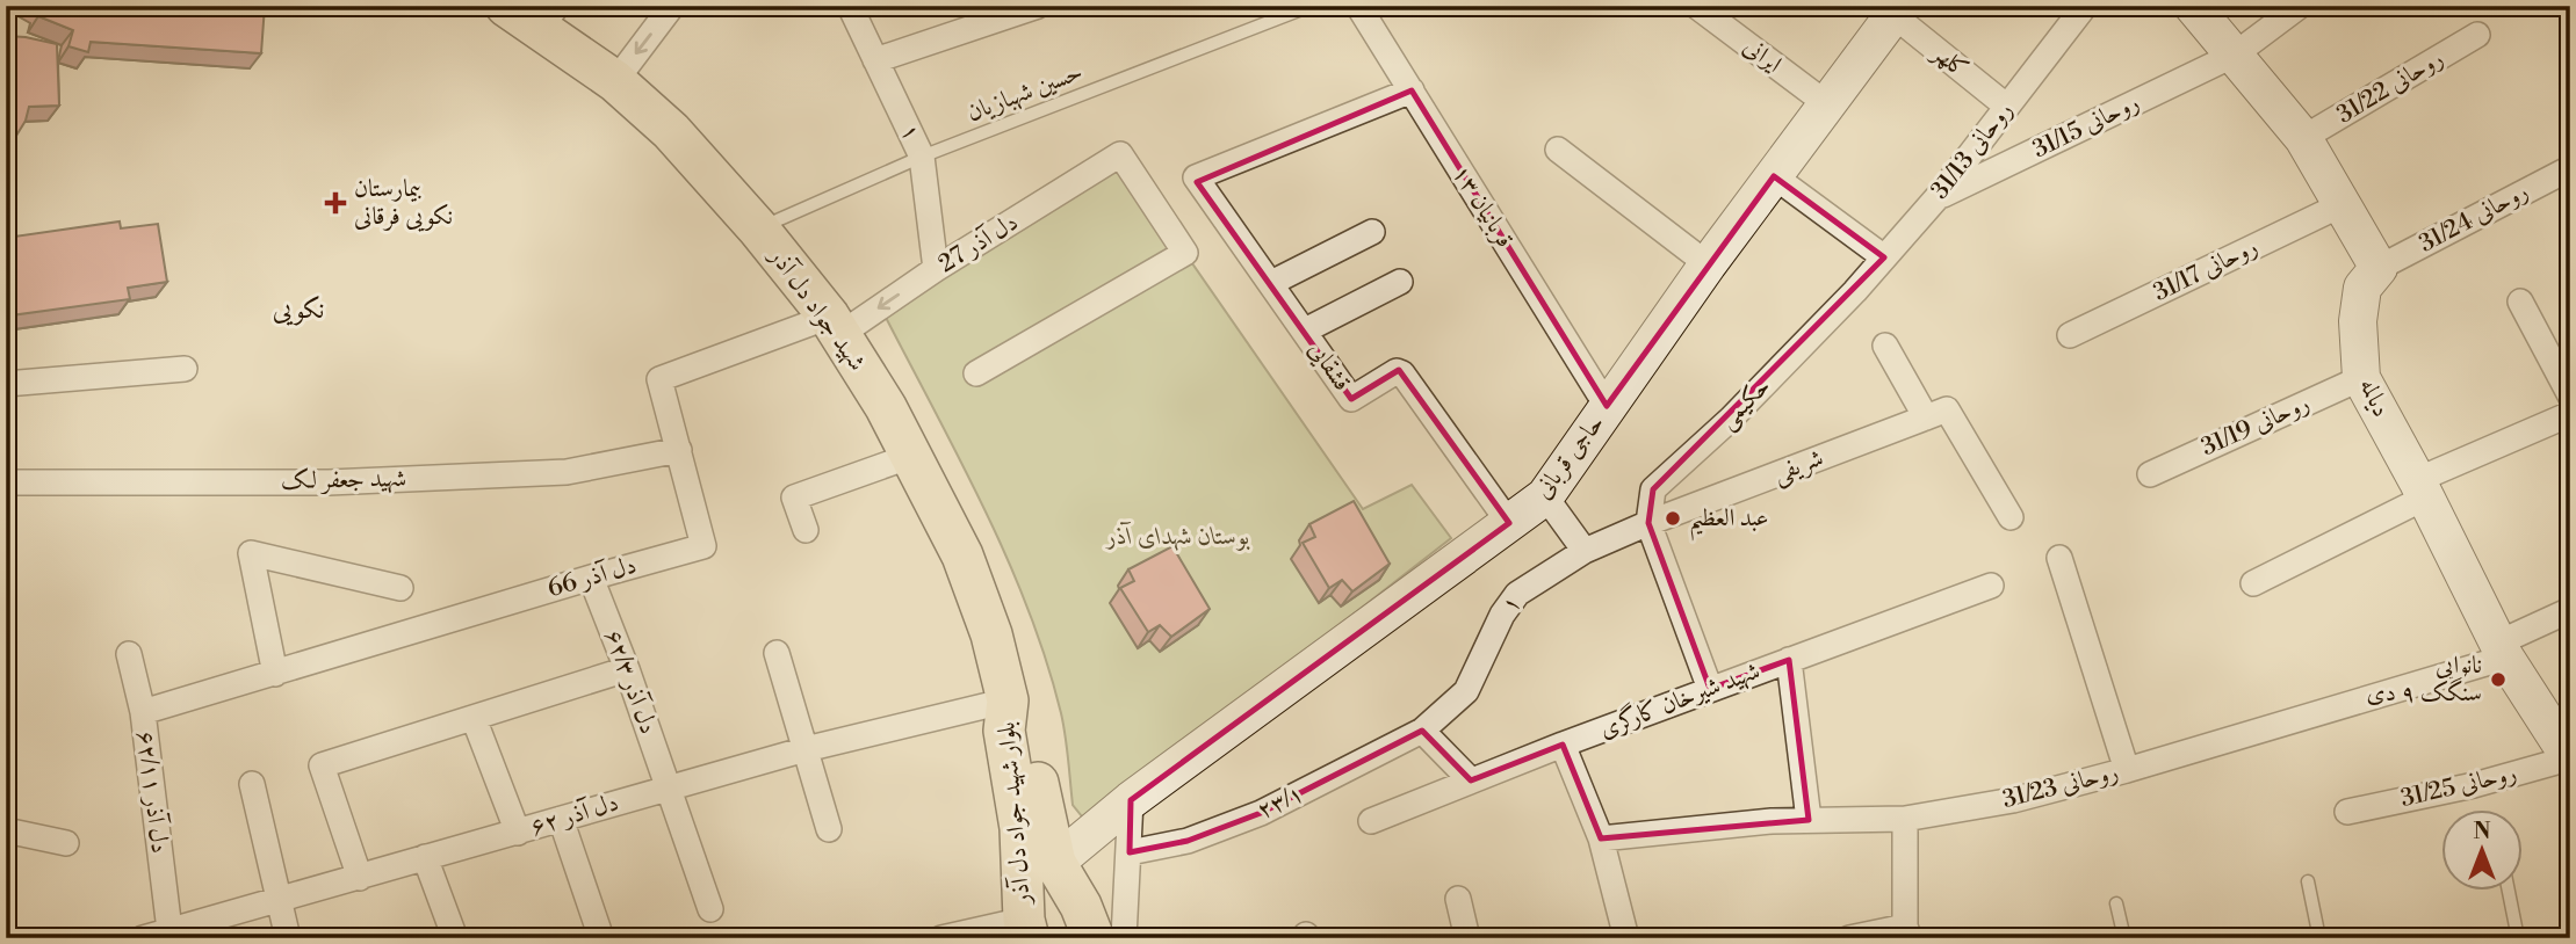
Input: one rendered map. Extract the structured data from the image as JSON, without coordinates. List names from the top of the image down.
{
  "streets": {
    "main road": [
      "شهید جواد دل آذر",
      "دیالمه",
      "حاجی قربانی",
      "بلوار شهید جواد دل آذر"
    ],
    "street": [
      "ایرانی",
      "کلهر",
      "روحانی 31/22",
      "روحانی 31/15",
      "۱",
      "روحانی 31/13",
      "۱۳ قربانیان",
      "روحانی 31/24",
      "دل آذر 27",
      "روحانی 31/17",
      "قشقایی",
      "حکیمی",
      "روحانی 31/19",
      "شریفی",
      "شهید جعفر لک",
      "دل آذر 66",
      "دل آذر ۶۲/۳",
      "شهید شیرخان کارگری",
      "روحانی 31/23",
      "روحانی 31/25",
      "دل آذر ۶۲/۱۱",
      "۲۳/۱",
      "دل آذر ۶۲"
    ],
    "lane": ["حسین شهبازیان"]
  },
  "crossings": [
    ["ایرانی", "حاجی قربانی"],
    ["کلهر", "روحانی 31/13"],
    ["کلهر", "حاجی قربانی"],
    ["حسین شهبازیان", "۱"],
    ["حسین شهبازیان", "شهید جواد دل آذر"],
    ["روحانی 31/15", "روحانی 31/13"],
    ["۱", "دل آذر 27"],
    ["۱", "شریفی"],
    ["۱", "۲۳/۱"],
    ["روحانی 31/13", "حکیمی"],
    ["۱۳ قربانیان", "قشقایی"],
    ["۱۳ قربانیان", "حاجی قربانی"],
    ["روحانی 31/24", "دیالمه"],
    ["دل آذر 27", "شهید جواد دل آذر"],
    ["دل آذر 27", "دل آذر 66"],
    ["شهید جواد دل آذر", "دل آذر 66"],
    ["شهید جواد دل آذر", "بلوار شهید جواد دل آذر"],
    ["شهید جواد دل آذر", "دل آذر ۶۲"],
    ["قشقایی", "حاجی قربانی"],
    ["دیالمه", "روحانی 31/19"],
    ["دیالمه", "روحانی 31/23"],
    ["دیالمه", "روحانی 31/25"],
    ["حکیمی", "شریفی"],
    ["حاجی قربانی", "بلوار شهید جواد دل آذر"],
    ["شهید جعفر لک", "دل آذر 66"],
    ["دل آذر 66", "دل آذر ۶۲/۳"],
    ["دل آذر 66", "دل آذر ۶۲/۱۱"],
    ["دل آذر ۶۲/۳", "دل آذر ۶۲"],
    ["دل آذر ۶۲/۱۱", "دل آذر ۶۲"],
    ["بلوار شهید جواد دل آذر", "دل آذر ۶۲"]
  ],
  "districts": ["نکویی"],
  "parks": ["بوستان شهدای آذر"],
  "places": {
    "health": ["بیمارستان نکویی فرقانی"],
    "other": ["عبد العظيم", "نانوایی سنگک ۹ دی"]
  },
  "north": "top"
}
